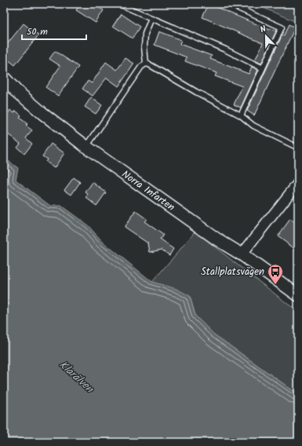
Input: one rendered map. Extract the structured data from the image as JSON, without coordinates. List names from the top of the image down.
{
  "streets": {
    "street": ["Norra Infarten"]
  },
  "water": ["Klarälven"],
  "places": {
    "bus stop": ["Stallplatsvägen"]
  },
  "scale_bar": "50 m",
  "north": "top"
}
